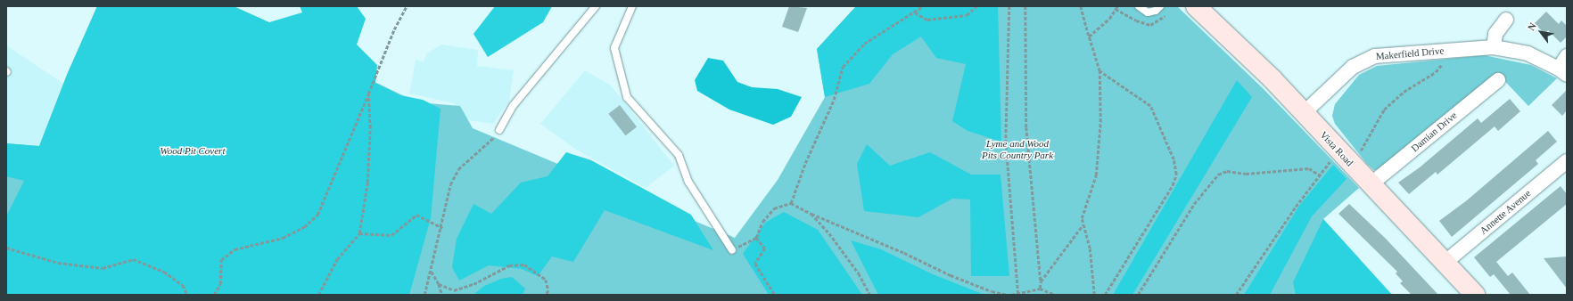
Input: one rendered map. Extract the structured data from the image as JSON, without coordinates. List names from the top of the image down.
{
  "streets": {
    "main road": ["Vista Road"],
    "street": ["Makerfield Drive", "Damian Drive", "Annette Avenue"]
  },
  "crossings": [
    ["Makerfield Drive", "Vista Road"],
    ["Damian Drive", "Vista Road"],
    ["Vista Road", "Annette Avenue"]
  ],
  "parks": ["Lyme and Wood Pits Country Park", "Wood Pit Covert"],
  "north": "top left"
}
